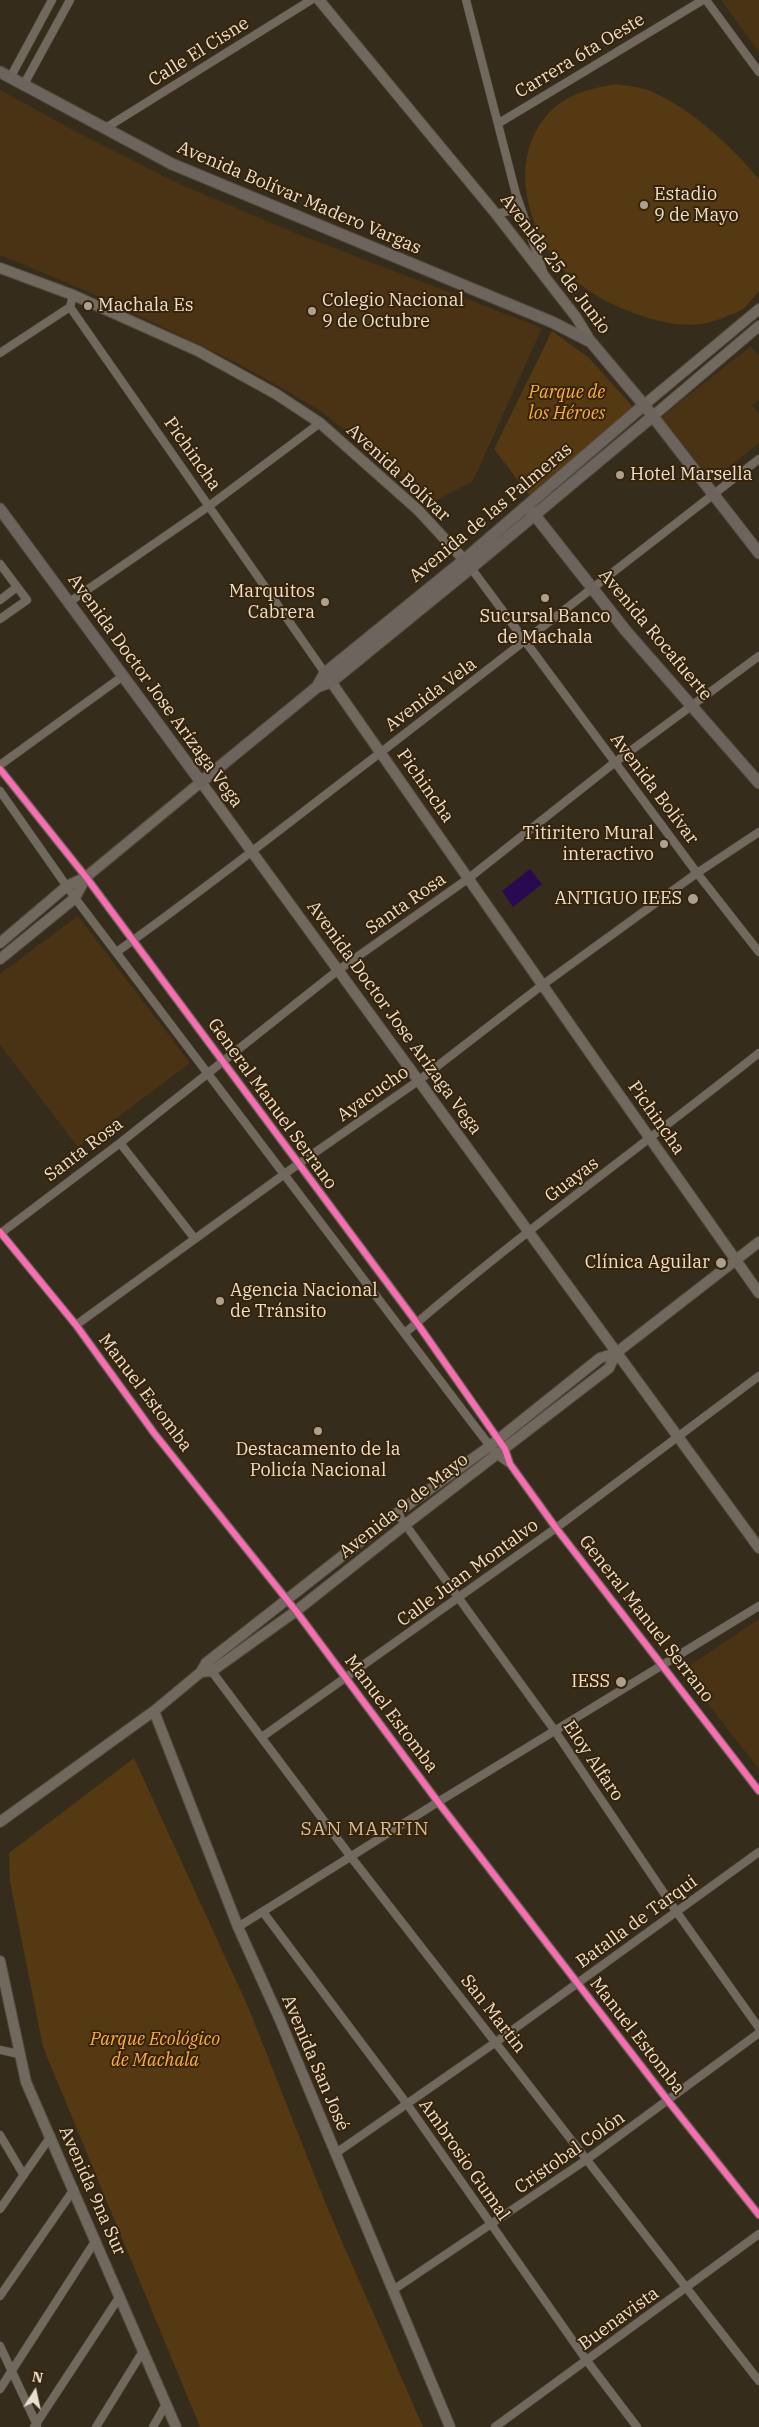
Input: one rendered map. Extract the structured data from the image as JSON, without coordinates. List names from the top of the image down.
{
  "streets": {
    "main road": [
      "Avenida Bolívar Madero Vargas",
      "Avenida 25 de Junio",
      "Avenida de las Palmeras",
      "Avenida Rocafuerte",
      "Avenida Doctor Jose Arízaga Vega"
    ],
    "street": [
      "Calle El Cisne",
      "Carrera 6ta Oeste",
      "Pichincha",
      "Avenida Bolívar",
      "Avenida Vela",
      "Santa Rosa",
      "Ayacucho",
      "General Manuel Serrano",
      "Guayas",
      "Manuel Estomba",
      "Avenida 9 de Mayo",
      "Calle Juan Montalvo",
      "Eloy Alfaro",
      "Batalla de Tarqui",
      "San Martin",
      "Avenida San José",
      "Cristobal Colón",
      "Ambrosio Gumal",
      "Avenida 9na Sur",
      "Buenavista"
    ]
  },
  "crossings": [
    ["Calle El Cisne", "Avenida Bolívar Madero Vargas"],
    ["Avenida Bolívar Madero Vargas", "Avenida 25 de Junio"],
    ["Avenida 25 de Junio", "Avenida de las Palmeras"],
    ["Avenida 25 de Junio", "Avenida Vela"],
    ["Pichincha", "Avenida de las Palmeras"],
    ["Pichincha", "Avenida Vela"],
    ["Pichincha", "Santa Rosa"],
    ["Pichincha", "Ayacucho"],
    ["Pichincha", "Guayas"],
    ["Pichincha", "Avenida 9 de Mayo"],
    ["Avenida Bolívar", "Avenida de las Palmeras"],
    ["Avenida Bolívar", "Avenida Vela"],
    ["Avenida Bolívar", "Santa Rosa"],
    ["Avenida Bolívar", "Ayacucho"],
    ["Avenida de las Palmeras", "Avenida Rocafuerte"],
    ["Avenida de las Palmeras", "Avenida Doctor Jose Arízaga Vega"],
    ["Avenida de las Palmeras", "General Manuel Serrano"],
    ["Avenida Rocafuerte", "Avenida Vela"],
    ["Avenida Rocafuerte", "Santa Rosa"],
    ["Avenida Doctor Jose Arízaga Vega", "Avenida Vela"],
    ["Avenida Doctor Jose Arízaga Vega", "Santa Rosa"],
    ["Avenida Doctor Jose Arízaga Vega", "Ayacucho"],
    ["Avenida Doctor Jose Arízaga Vega", "Guayas"],
    ["Avenida Doctor Jose Arízaga Vega", "Avenida 9 de Mayo"],
    ["Avenida Doctor Jose Arízaga Vega", "Calle Juan Montalvo"],
    ["Avenida Vela", "General Manuel Serrano"],
    ["Santa Rosa", "General Manuel Serrano"],
    ["Santa Rosa", "Manuel Estomba"],
    ["Ayacucho", "General Manuel Serrano"],
    ["Ayacucho", "Manuel Estomba"],
    ["General Manuel Serrano", "Guayas"],
    ["General Manuel Serrano", "Avenida 9 de Mayo"],
    ["General Manuel Serrano", "Calle Juan Montalvo"],
    ["Manuel Estomba", "Avenida 9 de Mayo"],
    ["Manuel Estomba", "Calle Juan Montalvo"],
    ["Manuel Estomba", "Batalla de Tarqui"],
    ["Manuel Estomba", "Cristobal Colón"],
    ["Avenida 9 de Mayo", "Eloy Alfaro"],
    ["Avenida 9 de Mayo", "San Martin"],
    ["Avenida 9 de Mayo", "Avenida San José"],
    ["Calle Juan Montalvo", "Eloy Alfaro"],
    ["Calle Juan Montalvo", "San Martin"],
    ["Eloy Alfaro", "Batalla de Tarqui"],
    ["Batalla de Tarqui", "San Martin"],
    ["Batalla de Tarqui", "Avenida San José"],
    ["Batalla de Tarqui", "Ambrosio Gumal"],
    ["San Martin", "Cristobal Colón"],
    ["San Martin", "Buenavista"],
    ["Avenida San José", "Cristobal Colón"],
    ["Cristobal Colón", "Ambrosio Gumal"],
    ["Ambrosio Gumal", "Buenavista"]
  ],
  "districts": ["SAN MARTIN"],
  "parks": ["Parque de los Héroes", "Parque Ecológico de Machala"],
  "places": [
    "Estadio 9 de Mayo",
    "Machala Es",
    "Colegio Nacional 9 de Octubre",
    "Hotel Marsella",
    "Sucursal Banco de Machala",
    "Marquitos Cabrera",
    "Titiritero Mural interactivo",
    "ANTIGUO IEES",
    "Clínica Aguilar",
    "Agencia Nacional de Tránsito",
    "Destacamento de la Policía Nacional",
    "IESS"
  ],
  "north": "top"
}
